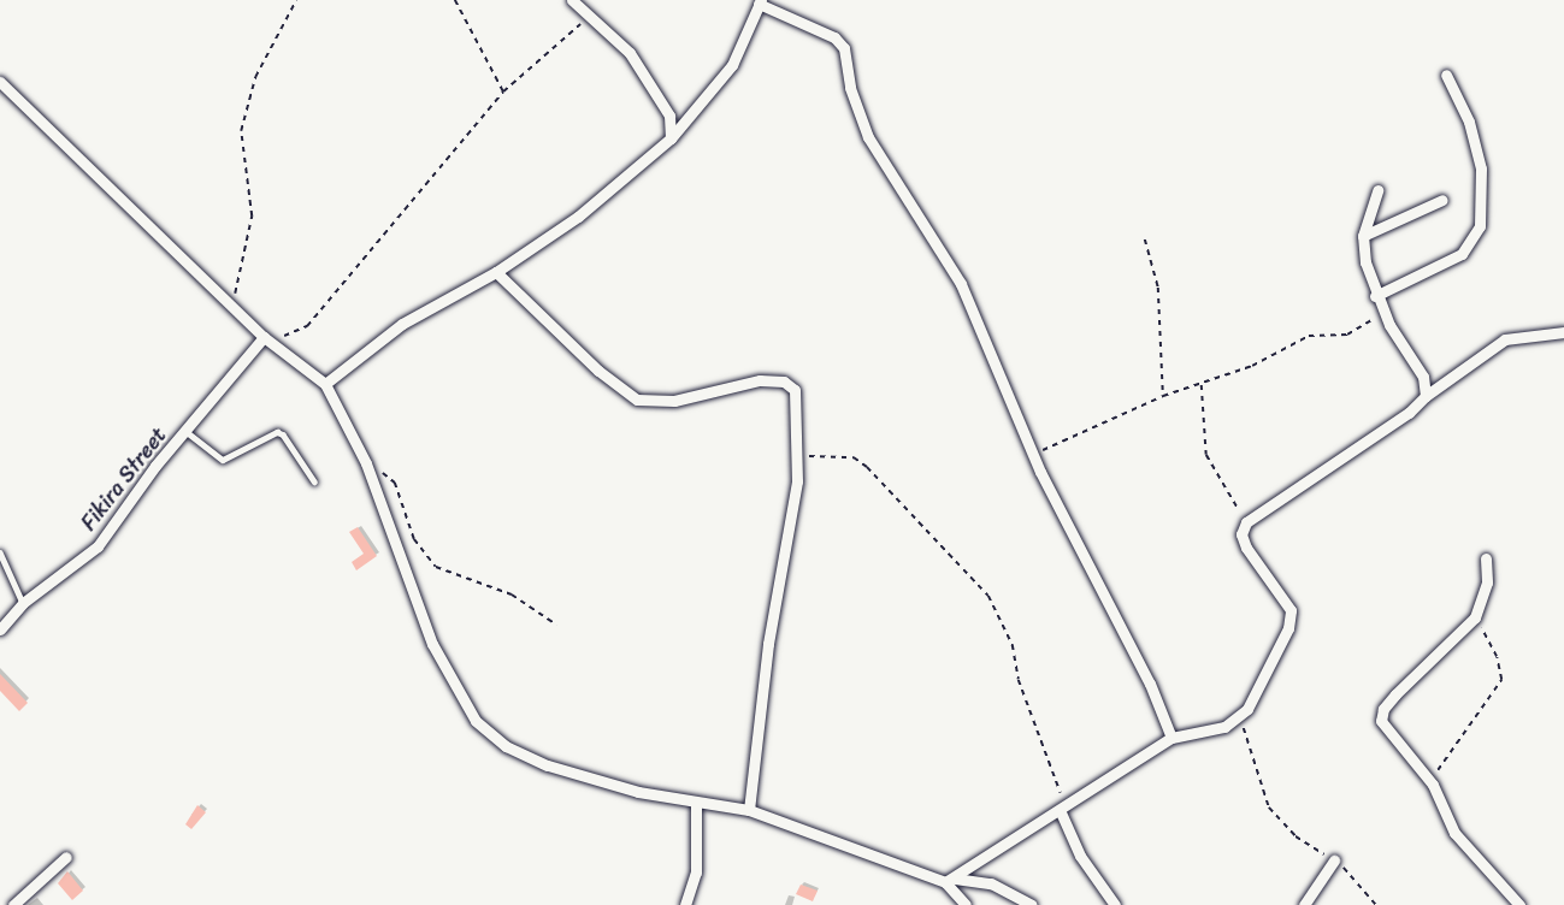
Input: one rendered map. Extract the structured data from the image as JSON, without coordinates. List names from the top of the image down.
{
  "streets": {
    "street": ["Fikira Street"]
  }
}
